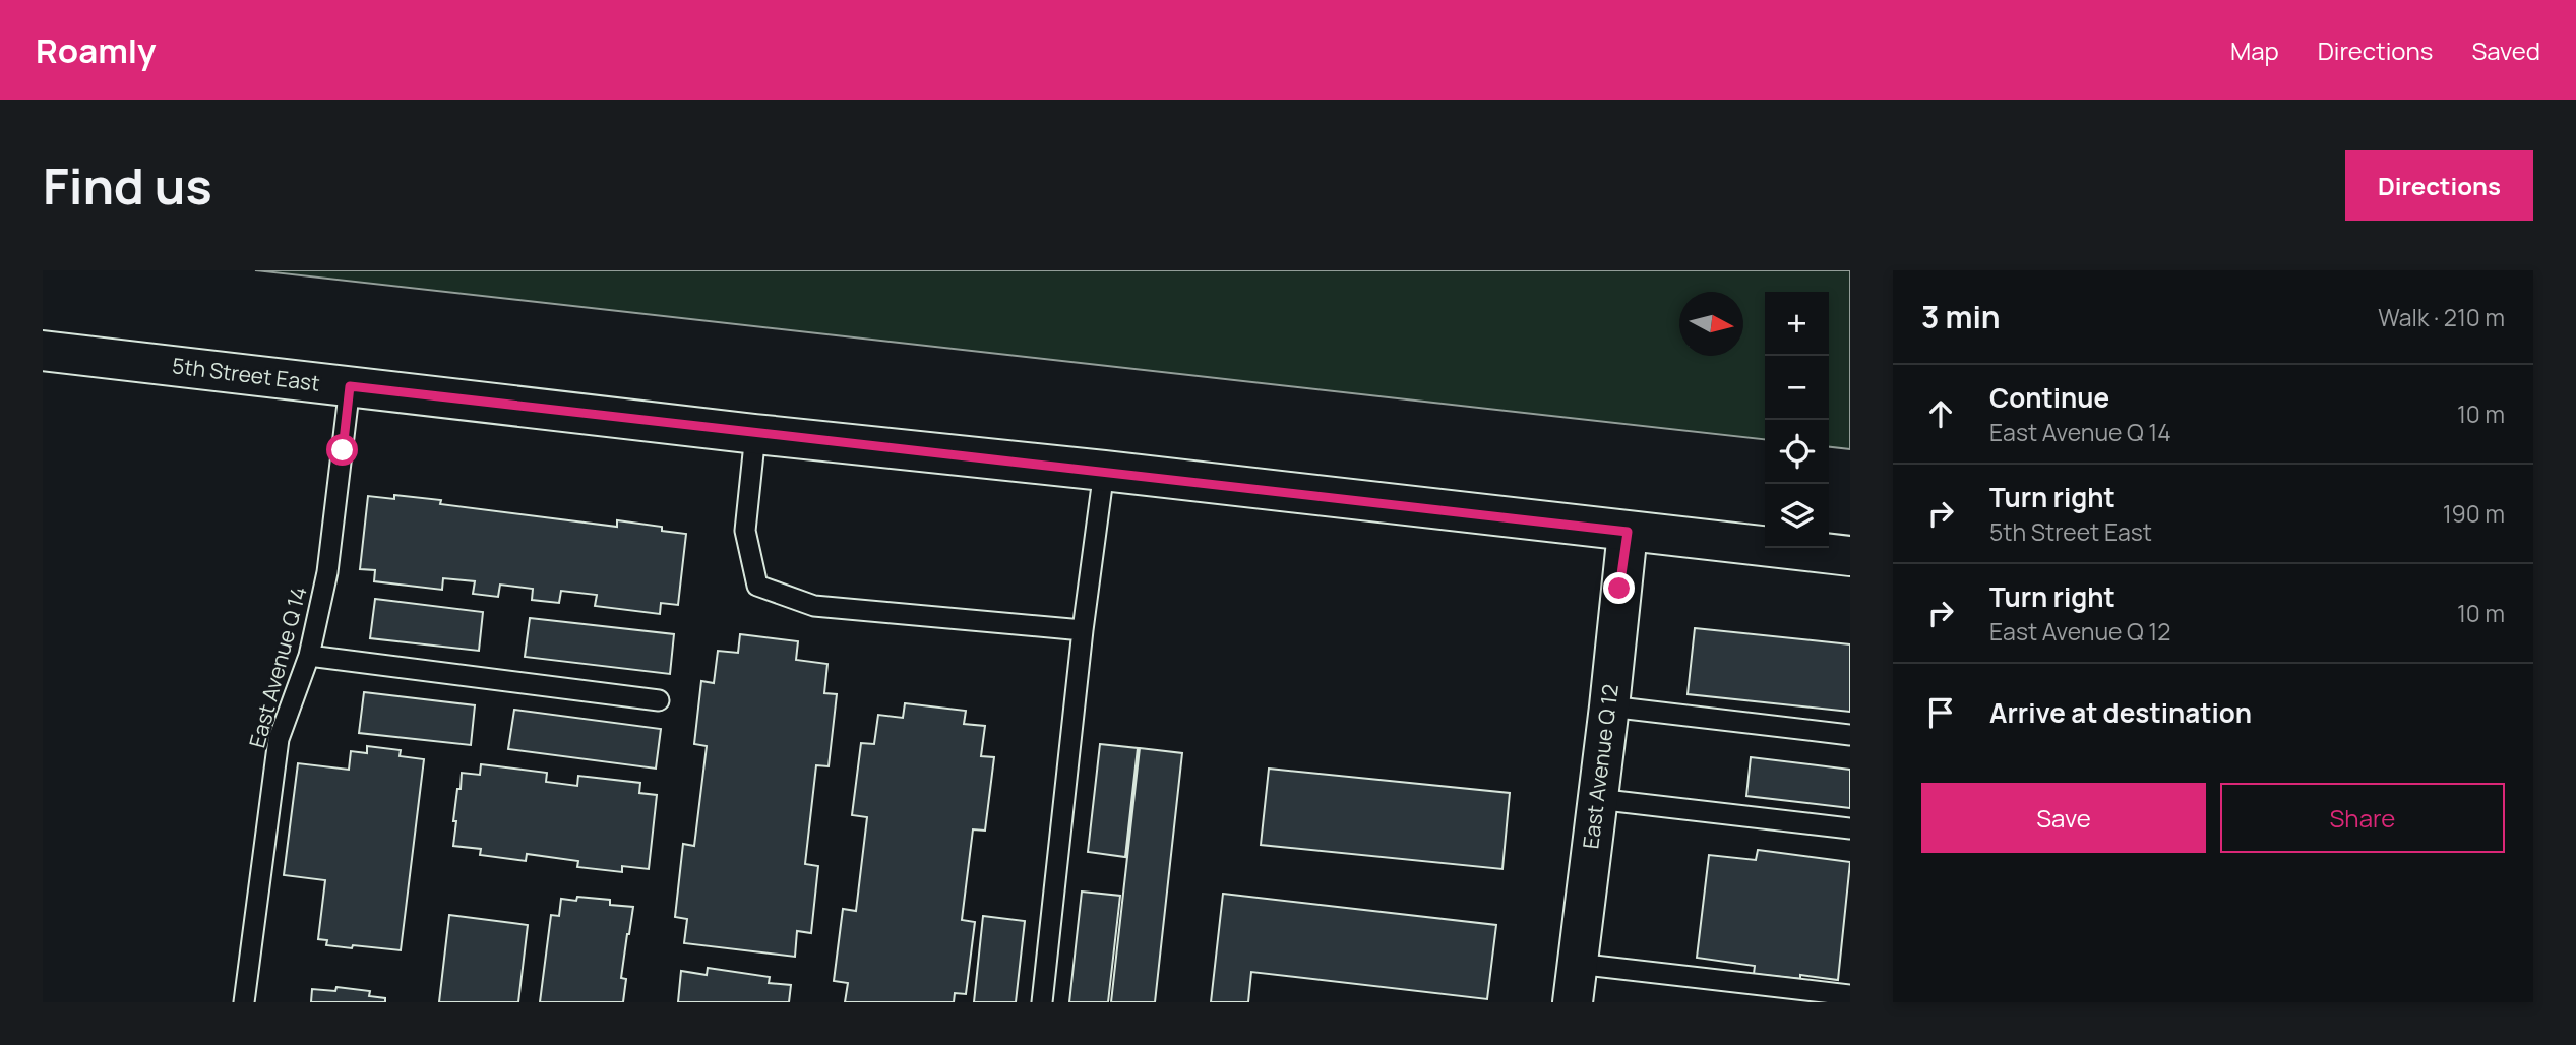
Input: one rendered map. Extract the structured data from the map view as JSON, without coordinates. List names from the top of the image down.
{
  "streets": {
    "street": ["5th Street East", "East Avenue Q 12"],
    "lane": ["East Avenue Q 14"]
  },
  "crossings": [
    ["5th Street East", "East Avenue Q 14"],
    ["5th Street East", "East Avenue Q 12"]
  ],
  "north": "right",
  "page": {
    "header": "Roamly",
    "nav": ["Map", "Directions", "Saved"],
    "buttons": [
      "Directions",
      ["Save", "Share"]
    ],
    "title": "Find us",
    "heading": ["3 min", "Walk · 210 m"],
    "map_buttons": ["+", "−"],
    "list": [
      ["Continue", "East Avenue Q 14", "10 m"],
      ["Turn right", "5th Street East", "190 m"],
      ["Turn right", "East Avenue Q 12", "10 m"],
      "Arrive at destination"
    ]
  }
}
